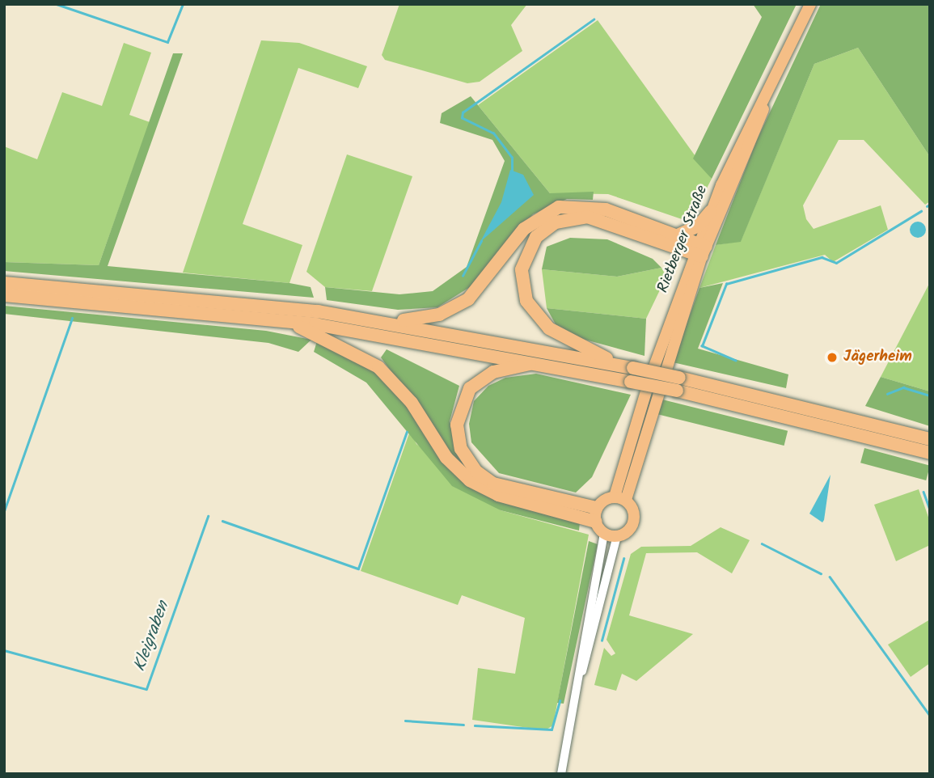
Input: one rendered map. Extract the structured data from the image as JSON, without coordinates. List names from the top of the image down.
{
  "streets": {
    "main road": ["Rietberger Straße"]
  },
  "water": ["Kleigraben"],
  "places": ["Jägerheim"]
}
